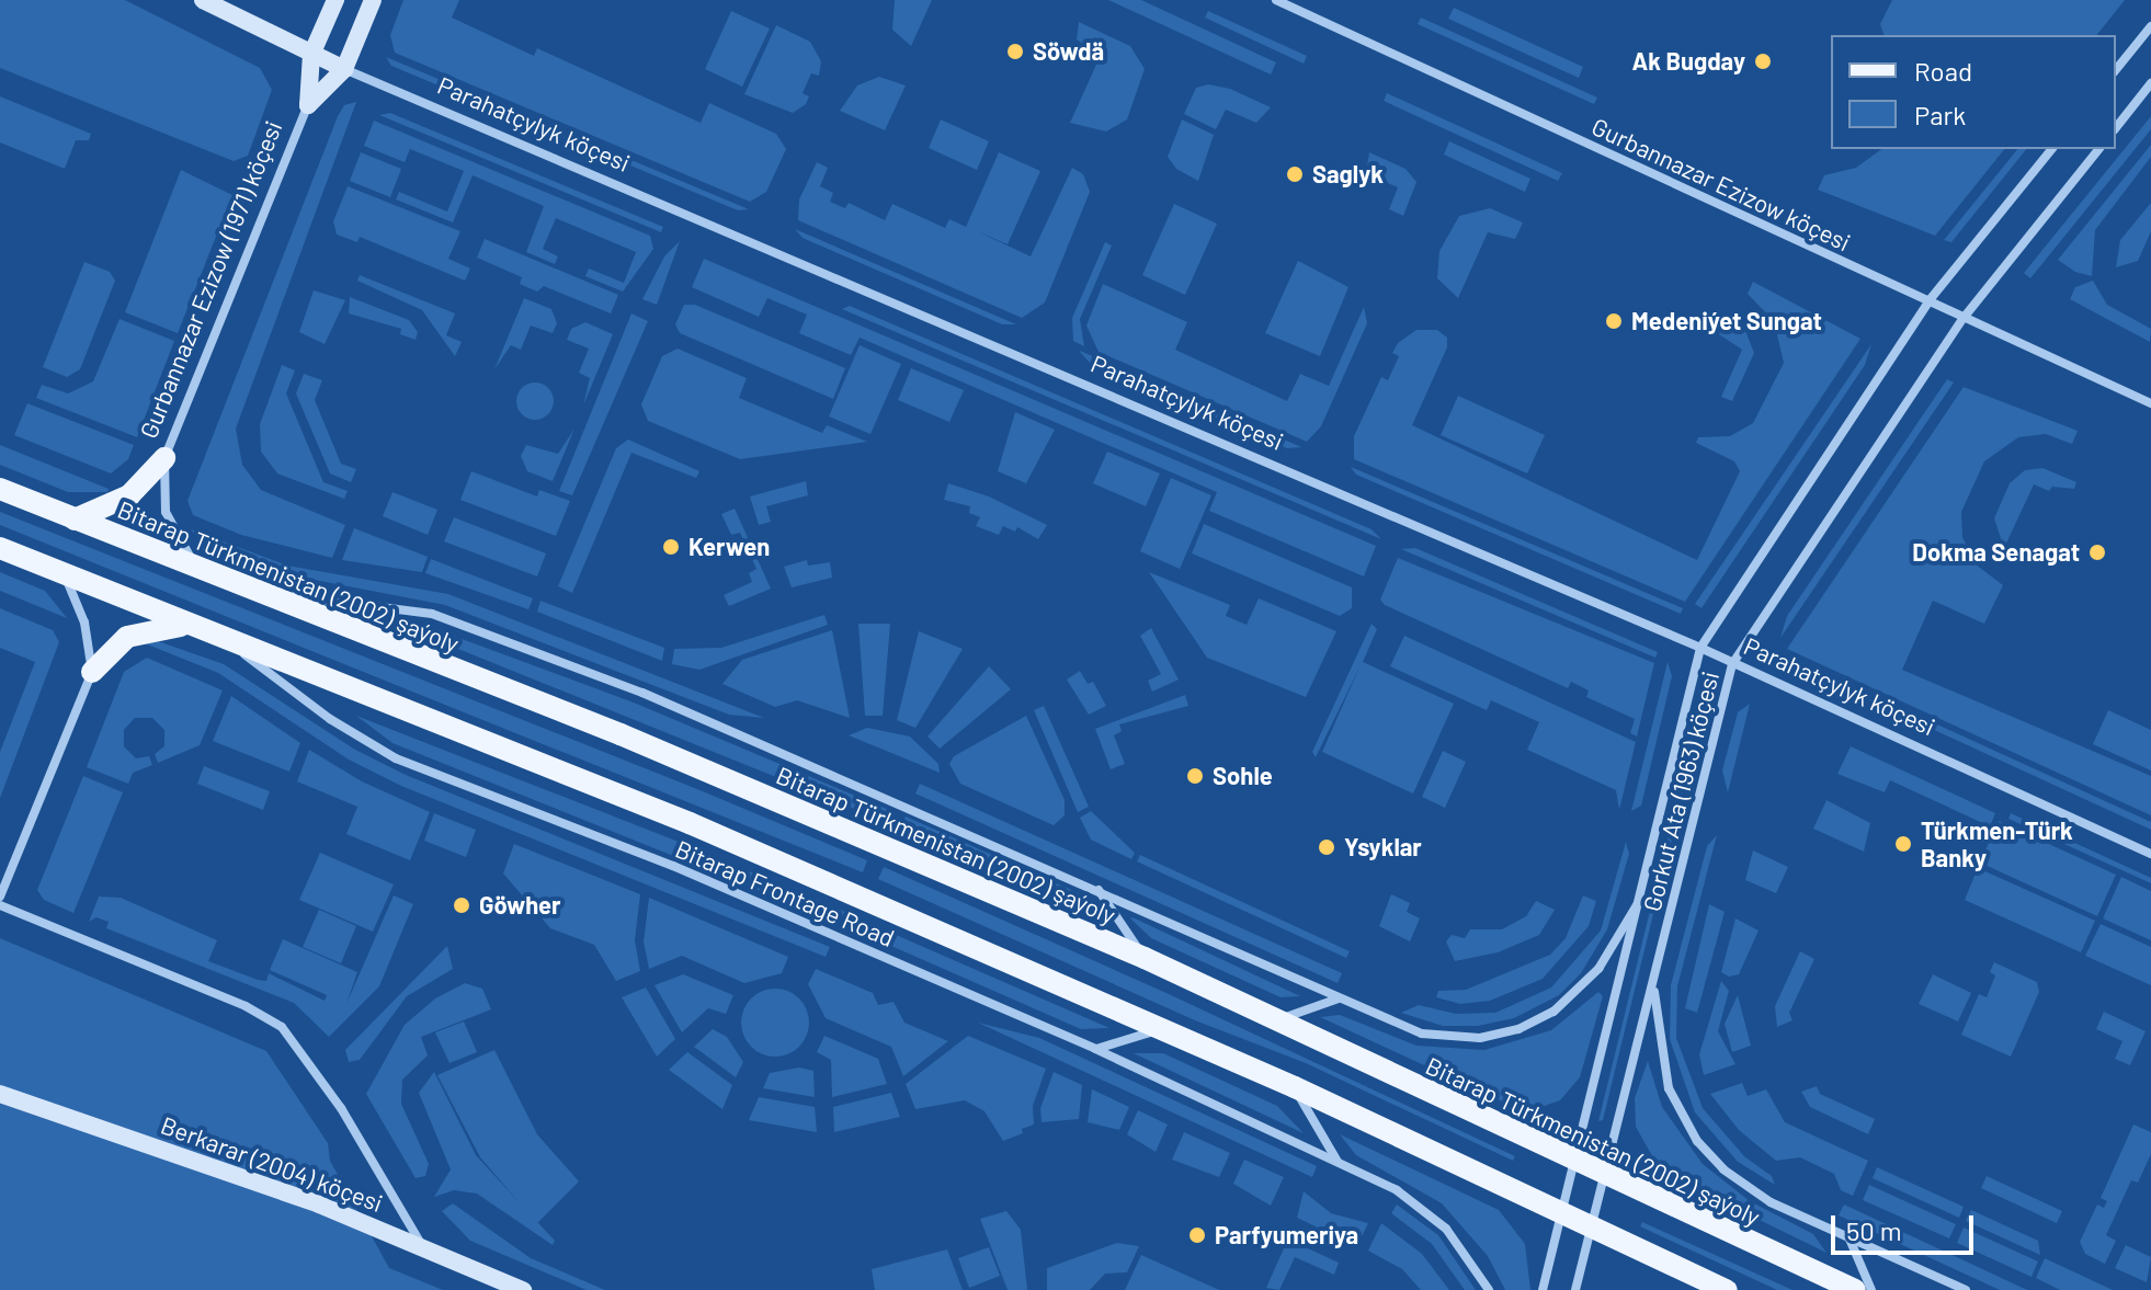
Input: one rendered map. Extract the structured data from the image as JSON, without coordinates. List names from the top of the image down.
{
  "streets": {
    "main road": ["Bitarap Türkmenistan (2002) şaýoly"],
    "street": [
      "Parahatçylyk köçesi",
      "Gurbannazar Ezizow köçesi",
      "Gurbannazar Ezizow (1971) köçesi",
      "Gorkut Ata (1963) köçesi",
      "Bitarap Frontage Road",
      "Berkarar (2004) köçesi"
    ]
  },
  "crossings": [
    ["Parahatçylyk köçesi", "Gurbannazar Ezizow (1971) köçesi"],
    ["Parahatçylyk köçesi", "Gorkut Ata (1963) köçesi"],
    ["Gurbannazar Ezizow köçesi", "Gorkut Ata (1963) köçesi"],
    ["Gurbannazar Ezizow (1971) köçesi", "Bitarap Türkmenistan (2002) şaýoly"],
    ["Bitarap Türkmenistan (2002) şaýoly", "Gorkut Ata (1963) köçesi"]
  ],
  "places": [
    "Söwdä",
    "Ak Bugday",
    "Saglyk",
    "Medeniýet Sungat",
    "Kerwen",
    "Dokma Senagat",
    "Sohle",
    "Türkmen-Türk Banky",
    "Ysyklar",
    "Göwher",
    "Parfyumeriya"
  ],
  "legend": ["Road", "Park"],
  "scale_bar": "50 m"
}
